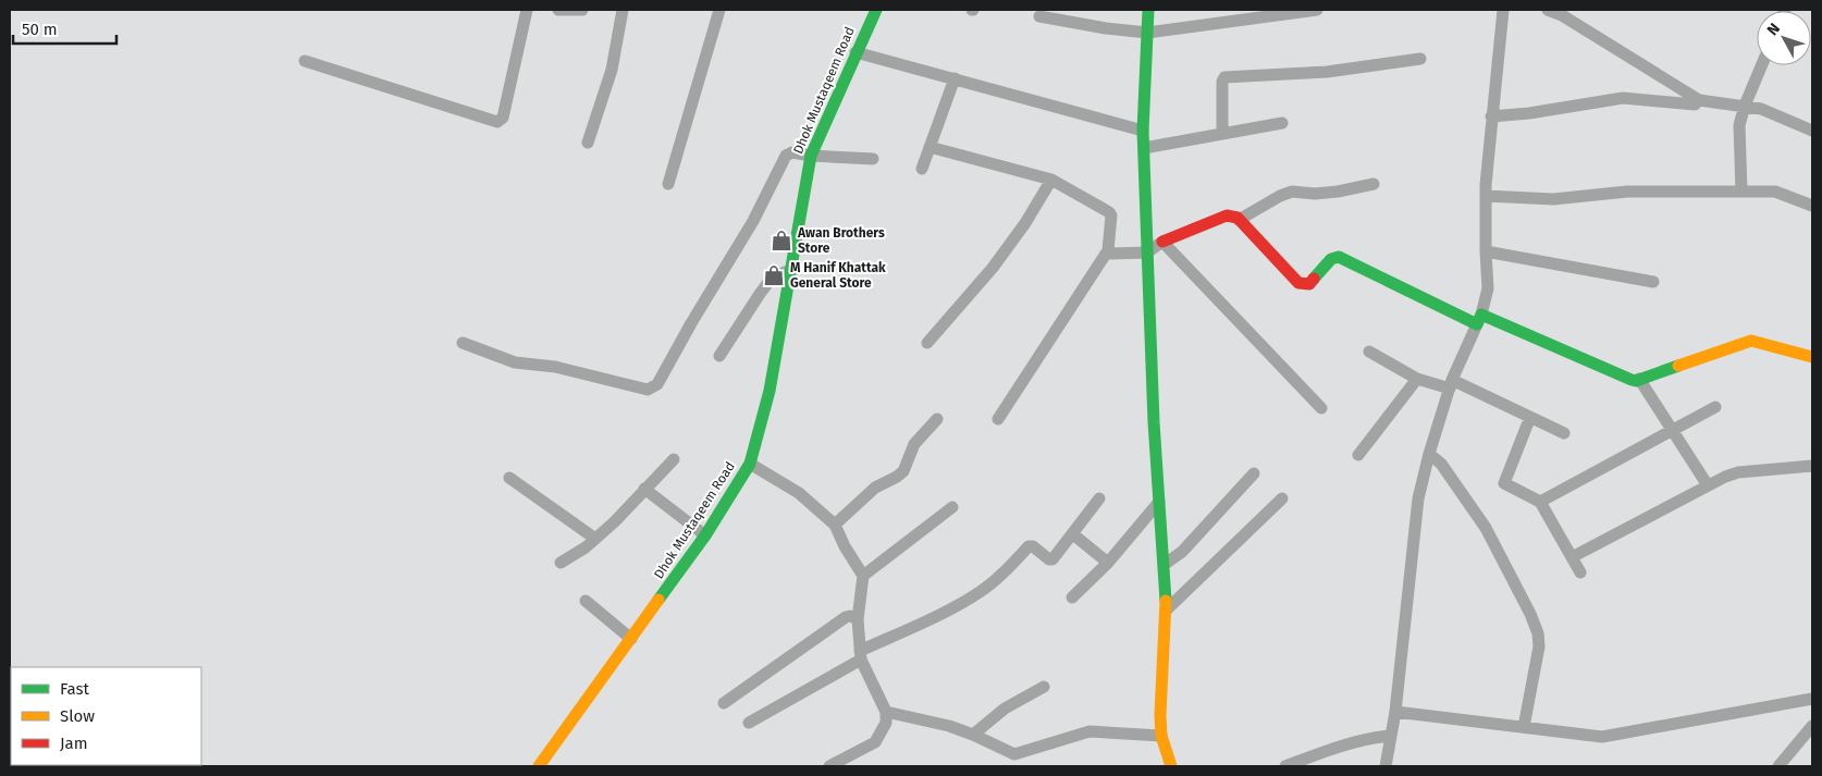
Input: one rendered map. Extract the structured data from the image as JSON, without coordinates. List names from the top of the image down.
{
  "streets": {
    "street": ["Dhok Mustaqeem Road"]
  },
  "places": {
    "shop": ["Awan Brothers Store", "M Hanif Khattak General Store"]
  },
  "legend": ["Fast", "Slow", "Jam"],
  "scale_bar": "50 m",
  "north": "top left"
}
